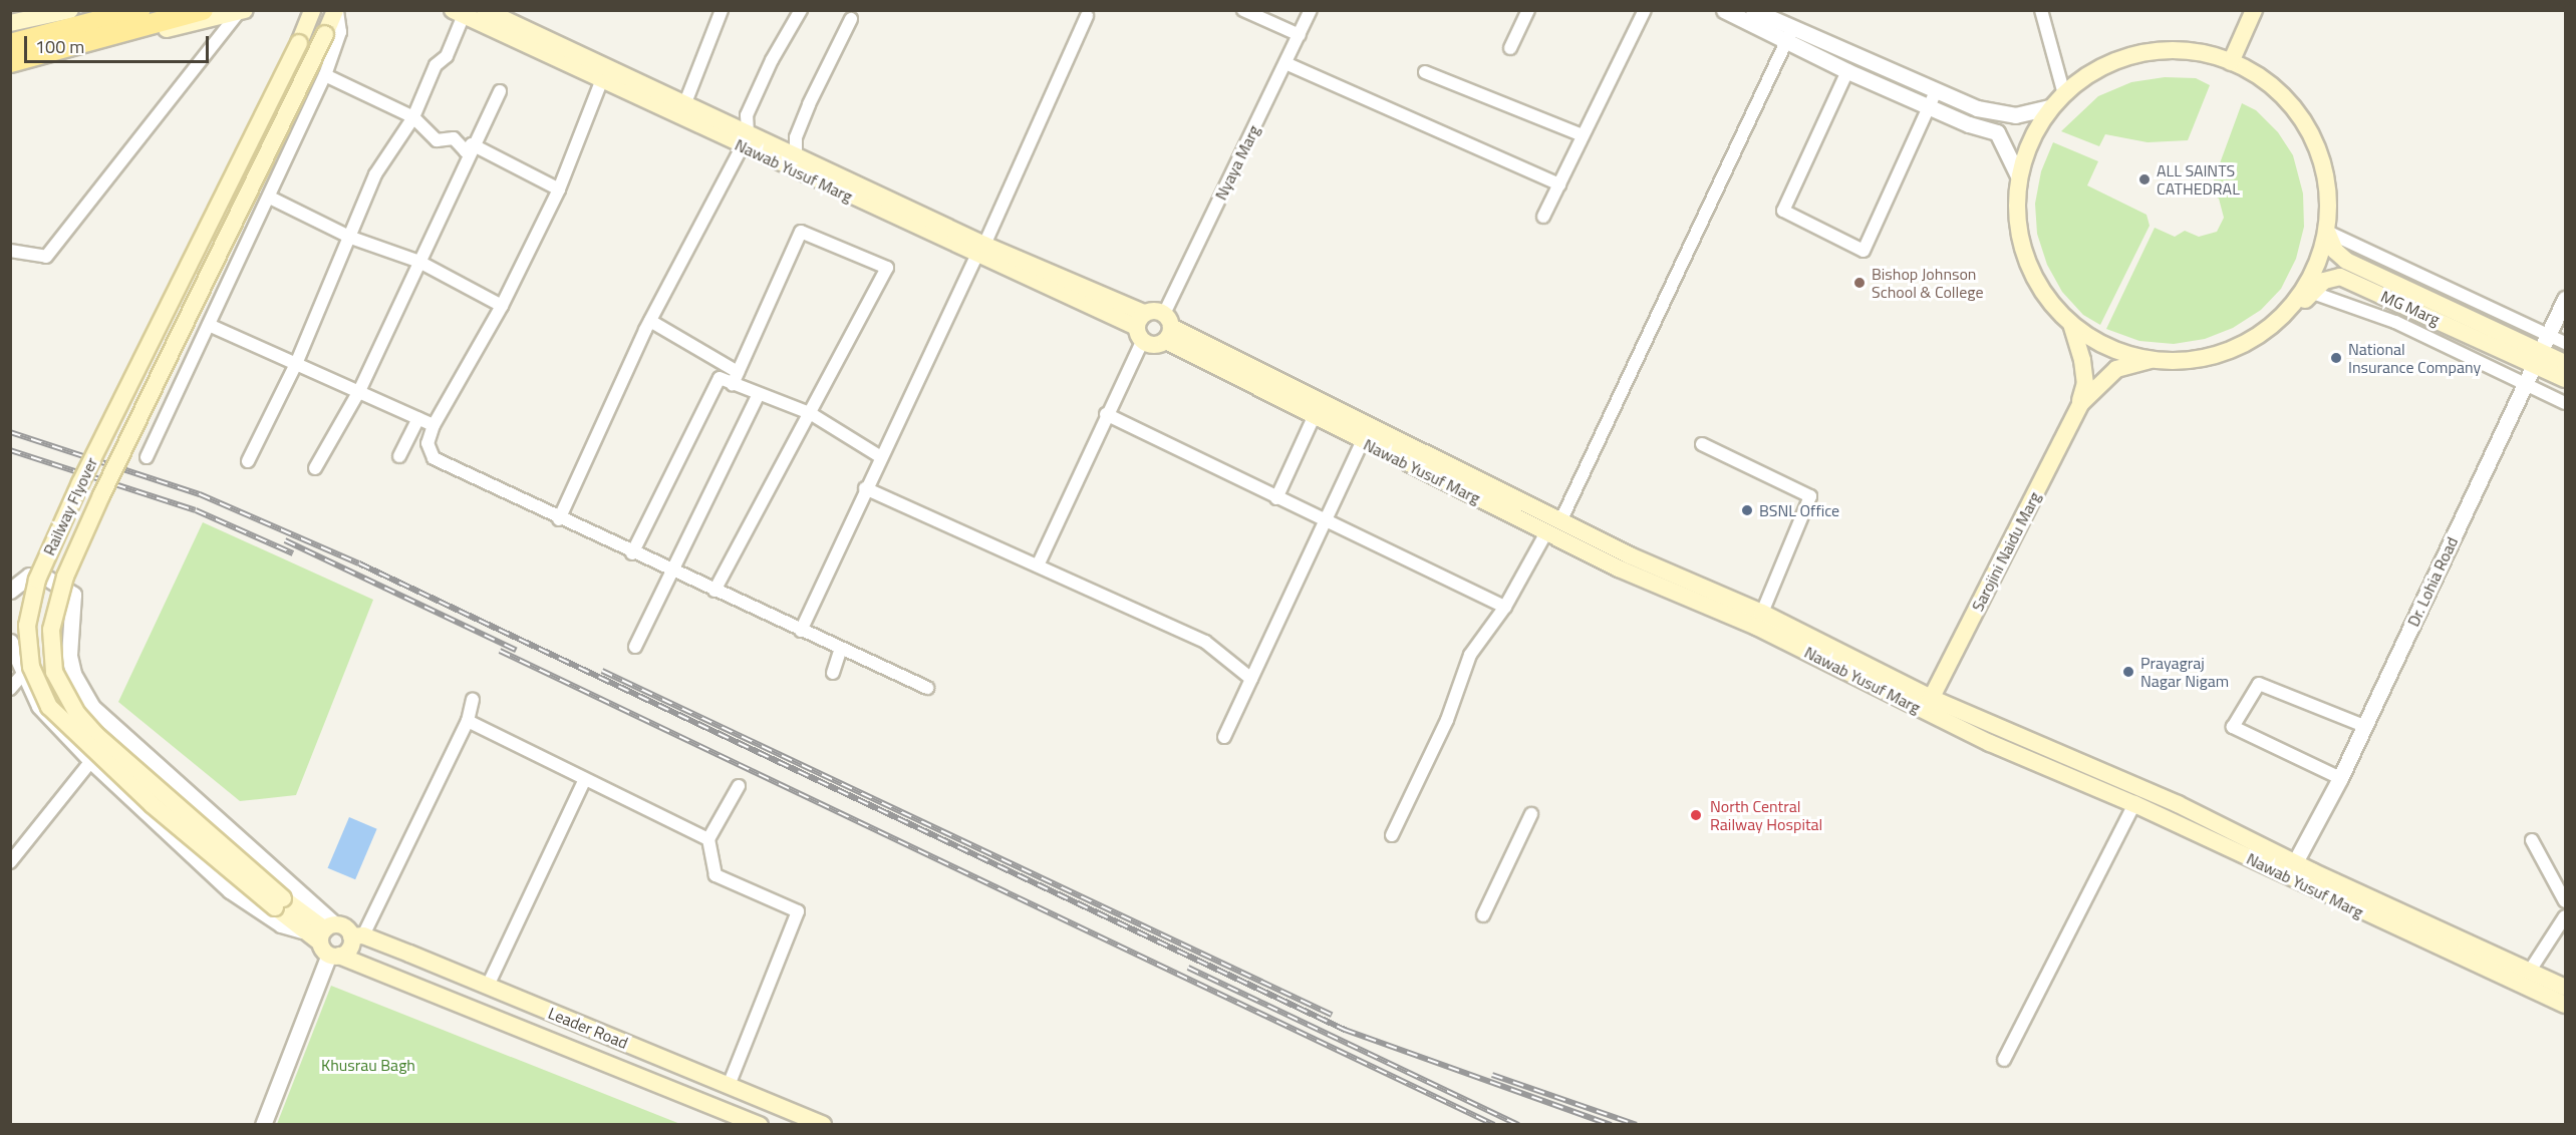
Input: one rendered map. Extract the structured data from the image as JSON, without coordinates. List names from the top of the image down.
{
  "streets": {
    "main road": [
      "Nawab Yusuf Marg",
      "MG Marg",
      "Railway Flyover",
      "Sarojini Naidu Marg",
      "Leader Road"
    ],
    "street": ["Nyaya Marg", "Dr. Lohia Road"]
  },
  "crossings": [
    ["Nyaya Marg", "Nawab Yusuf Marg"],
    ["Nawab Yusuf Marg", "Sarojini Naidu Marg"],
    ["Nawab Yusuf Marg", "Dr. Lohia Road"],
    ["MG Marg", "Dr. Lohia Road"],
    ["Railway Flyover", "Leader Road"]
  ],
  "parks": ["Khusrau Bagh"],
  "places": [
    "ALL SAINTS CATHEDRAL",
    "Bishop Johnson School & College",
    "National Insurance Company",
    "BSNL Office",
    "Prayagraj Nagar Nigam",
    "North Central Railway Hospital"
  ],
  "scale_bar": "100 m"
}
